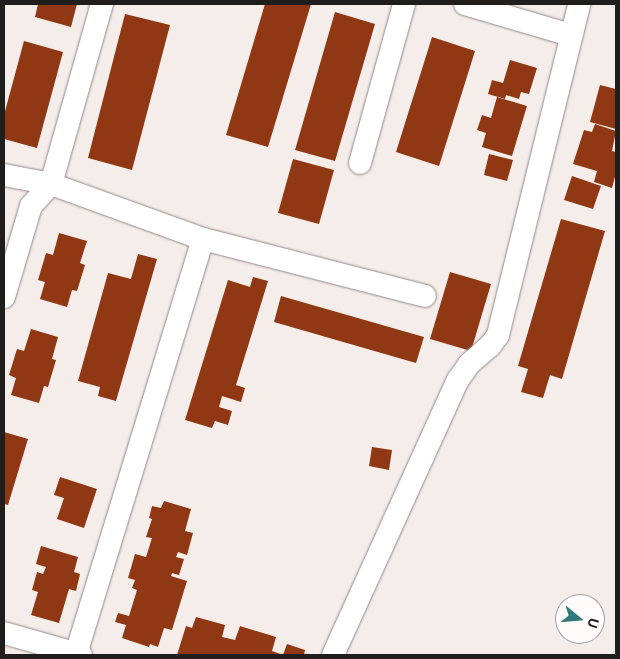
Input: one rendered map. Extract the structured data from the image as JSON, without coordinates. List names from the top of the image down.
{
  "north": "right"
}
